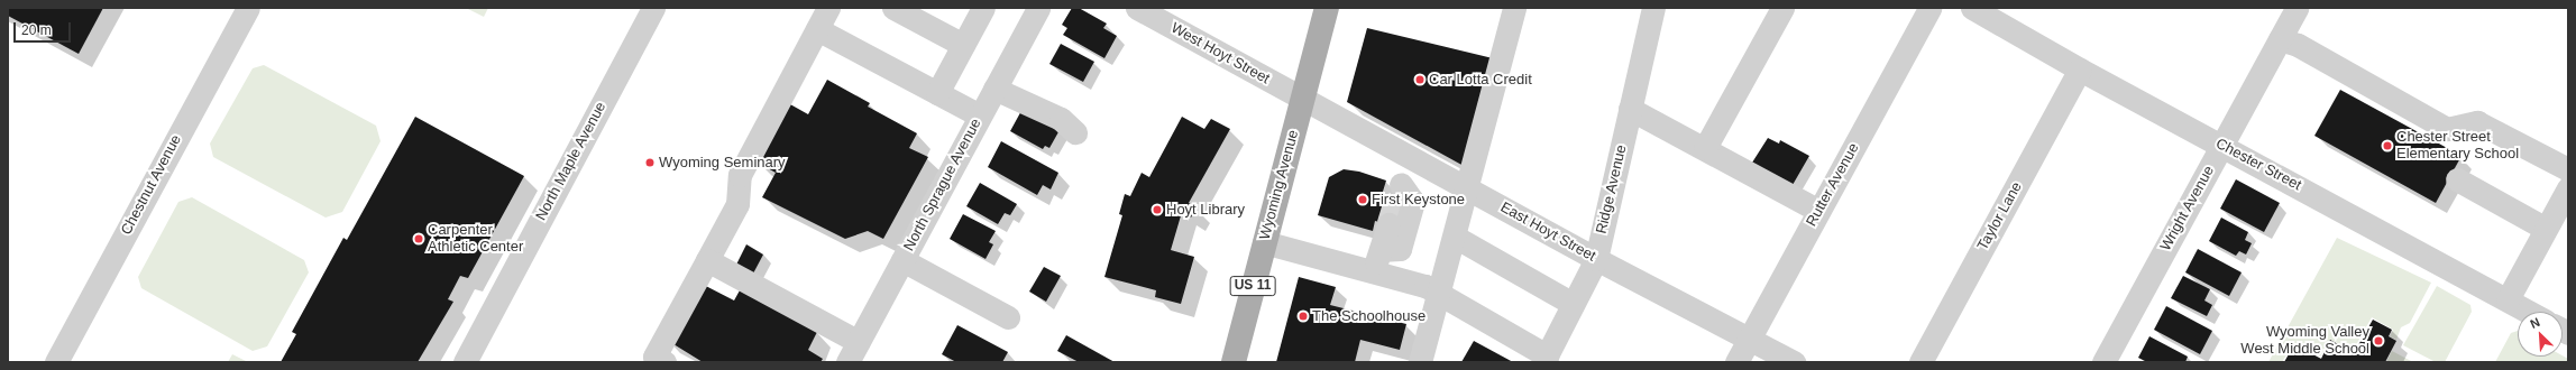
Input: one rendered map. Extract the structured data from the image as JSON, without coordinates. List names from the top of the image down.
{
  "streets": {
    "main road": ["Wyoming Avenue", "US 11"],
    "street": [
      "West Hoyt Street",
      "North Maple Avenue",
      "Chester Street",
      "Chestnut Avenue",
      "North Sprague Avenue",
      "Rutter Avenue",
      "Ridge Avenue",
      "Wright Avenue",
      "Taylor Lane",
      "East Hoyt Street"
    ]
  },
  "crossings": [
    ["West Hoyt Street", "Wyoming Avenue"],
    ["West Hoyt Street", "East Hoyt Street"],
    ["Chester Street", "Wright Avenue"],
    ["Chester Street", "Taylor Lane"],
    ["Wyoming Avenue", "East Hoyt Street"],
    ["Rutter Avenue", "East Hoyt Street"],
    ["Ridge Avenue", "East Hoyt Street"]
  ],
  "places": [
    "Car Lotta Credit",
    "Chester Street Elementary School",
    "Wyoming Seminary",
    "First Keystone",
    "Hoyt Library",
    "Carpenter Athletic Center",
    "The Schoolhouse",
    "Wyoming Valley West Middle School"
  ],
  "scale_bar": "20 m",
  "north": "top left"
}
